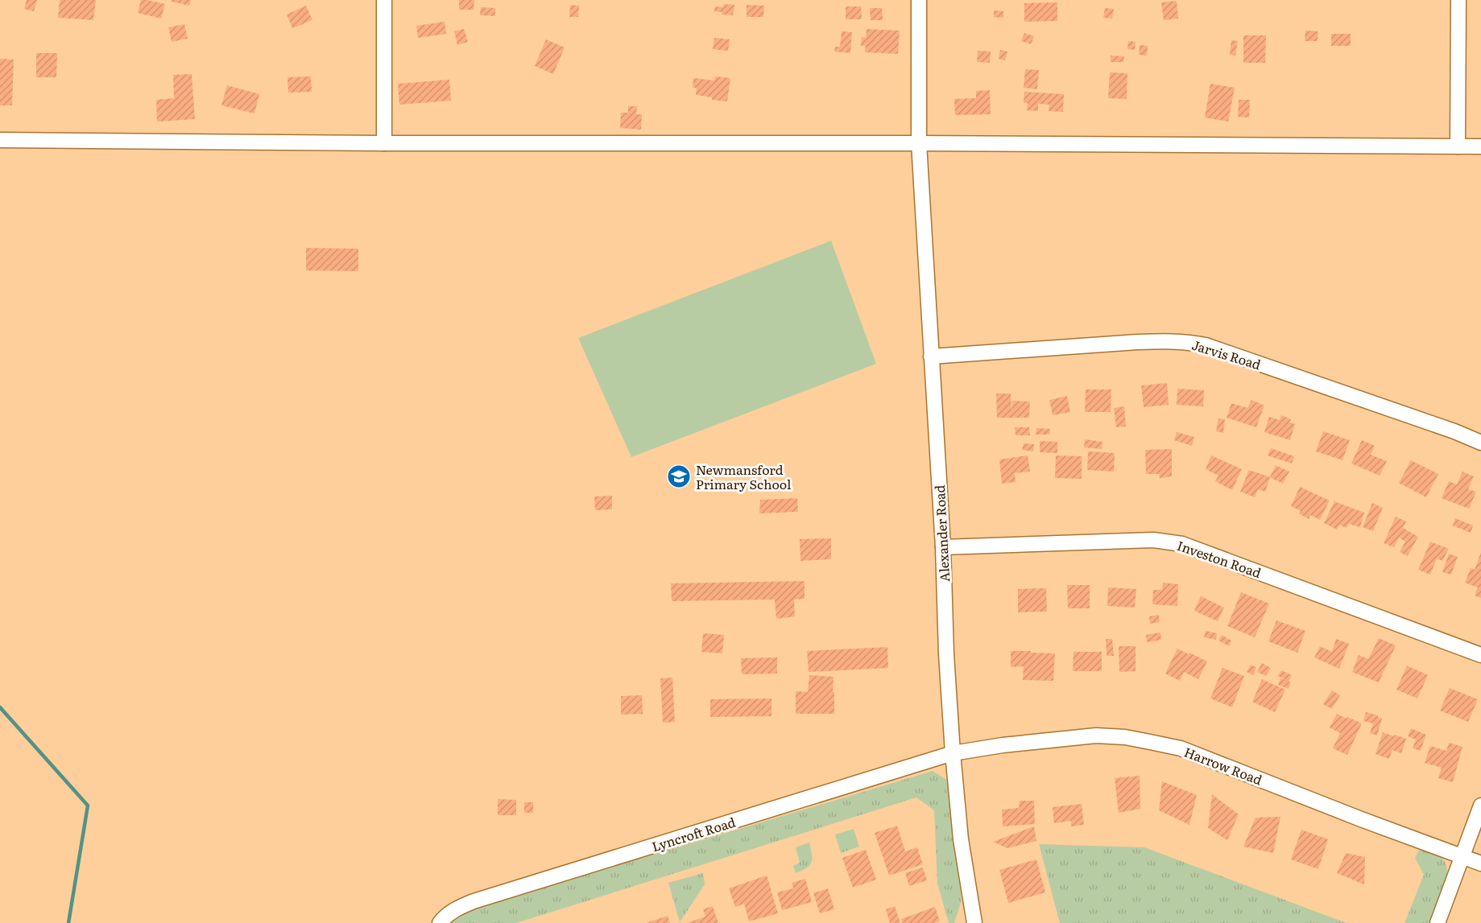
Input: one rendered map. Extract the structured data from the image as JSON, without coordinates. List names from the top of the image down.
{
  "streets": {
    "street": [
      "Jarvis Road",
      "Alexander Road",
      "Investon Road",
      "Harrow Road",
      "Lyncroft Road"
    ]
  },
  "crossings": [
    ["Jarvis Road", "Alexander Road"],
    ["Alexander Road", "Investon Road"],
    ["Alexander Road", "Harrow Road"],
    ["Alexander Road", "Lyncroft Road"],
    ["Harrow Road", "Lyncroft Road"]
  ],
  "places": {
    "school or university": ["Newmansford Primary School"]
  }
}
